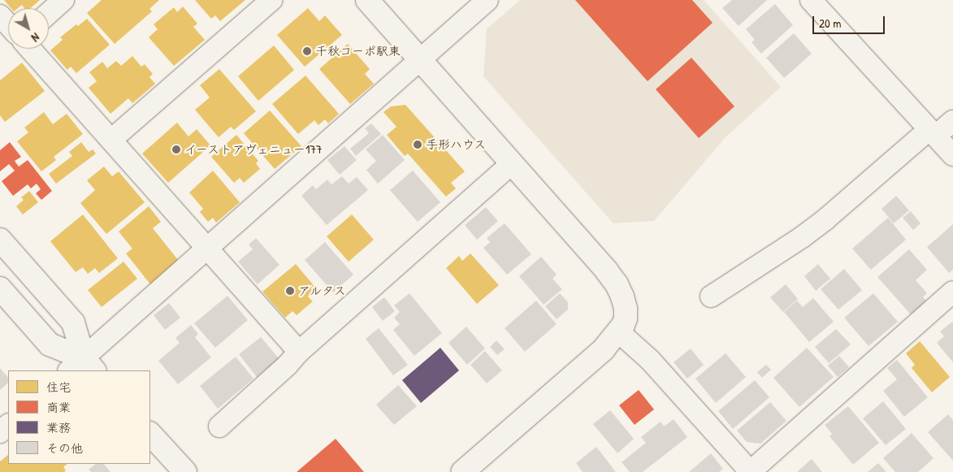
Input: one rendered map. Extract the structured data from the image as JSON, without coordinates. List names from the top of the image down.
{
  "places": [
    "千秋コーポ駅東",
    "手形ハウス",
    "イーストアヴェニュー177",
    "アルタス"
  ],
  "legend": [
    "住宅",
    "商業",
    "業務",
    "その他"
  ],
  "scale_bar": "20 m",
  "north": "bottom right"
}
